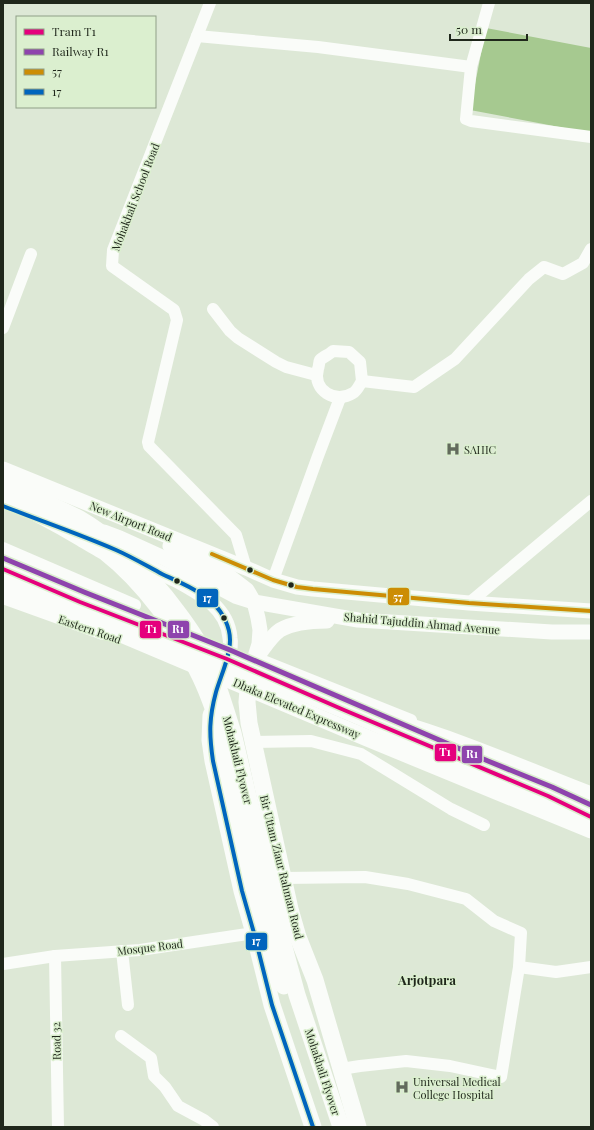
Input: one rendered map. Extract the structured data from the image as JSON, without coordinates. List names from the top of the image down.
{
  "streets": {
    "highway": ["Dhaka Elevated Expressway", "Mohakhali Flyover", "Bir Uttam Ziaur Rahman Road"],
    "main road": ["New Airport Road", "Shahid Tajuddin Ahmad Avenue"],
    "street": [
      "Mohakhali School Road",
      "Eastern Road",
      "Mosque Road",
      "Road 32"
    ]
  },
  "crossings": [
    ["Mohakhali School Road", "New Airport Road"],
    ["Shahid Tajuddin Ahmad Avenue", "Bir Uttam Ziaur Rahman Road"],
    ["Bir Uttam Ziaur Rahman Road", "Mosque Road"],
    ["Mosque Road", "Road 32"]
  ],
  "districts": ["Arjotpara"],
  "places": {
    "hospital": ["SAHIC", "Universal Medical College Hospital"]
  },
  "lines": [
    "transit line 17",
    "transit line 57",
    "rail line R1",
    "tram line T1"
  ],
  "legend": [
    "Tram T1",
    "Railway R1",
    "57",
    "17"
  ],
  "scale_bar": "50 m"
}
